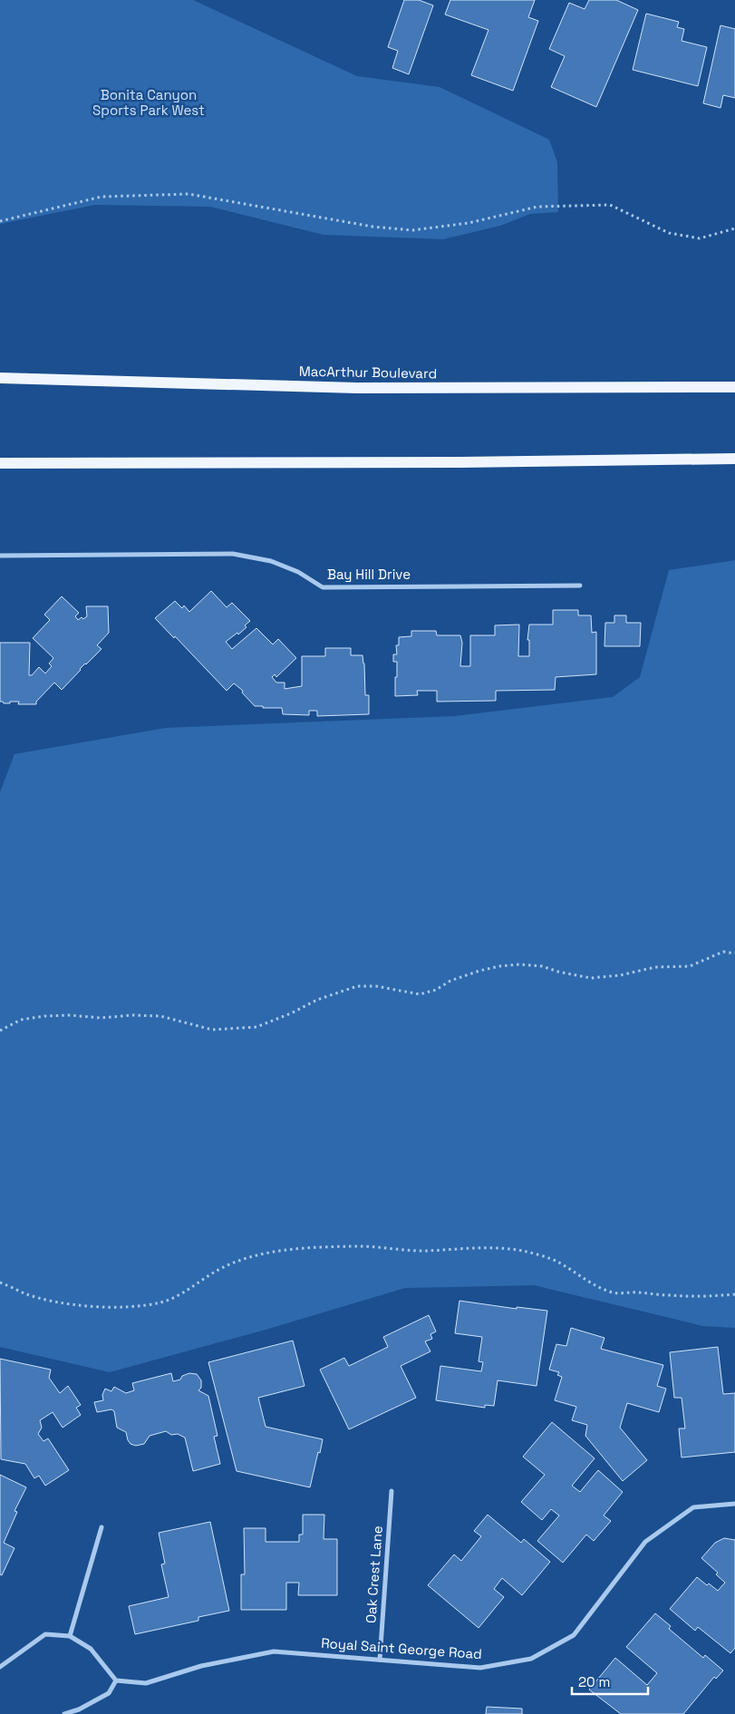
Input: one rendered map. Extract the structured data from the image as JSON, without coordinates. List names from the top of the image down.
{
  "streets": {
    "main road": ["MacArthur Boulevard"],
    "street": ["Bay Hill Drive", "Oak Crest Lane", "Royal Saint George Road"]
  },
  "crossings": [
    ["Oak Crest Lane", "Royal Saint George Road"]
  ],
  "parks": ["Bonita Canyon Sports Park West"],
  "scale_bar": "20 m"
}
